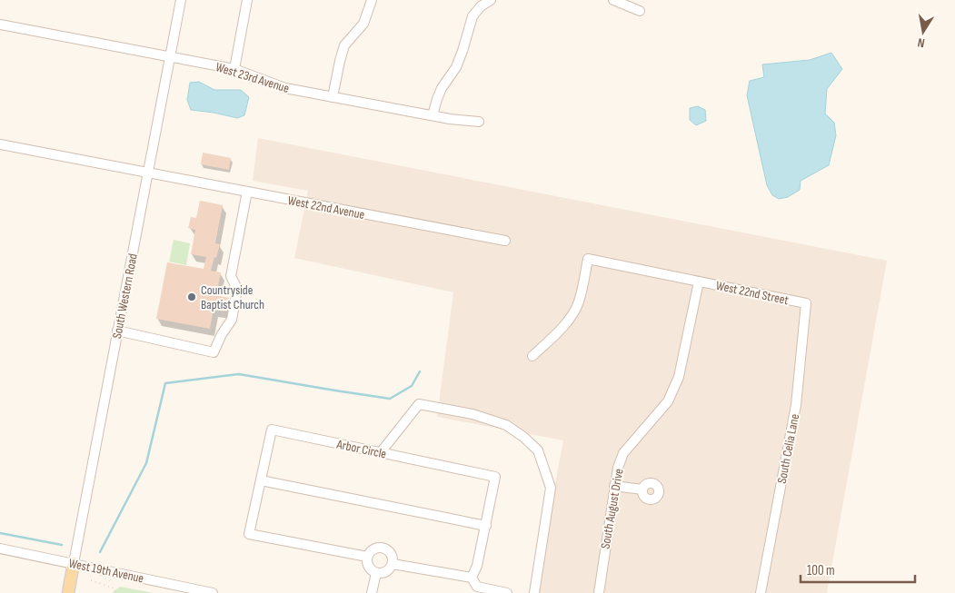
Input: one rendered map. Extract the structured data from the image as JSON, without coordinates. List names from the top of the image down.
{
  "streets": {
    "main road": ["South Western Road"],
    "street": [
      "West 23rd Avenue",
      "West 22nd Avenue",
      "West 22nd Street",
      "Arbor Circle",
      "South Celia Lane",
      "South August Drive",
      "West 19th Avenue"
    ]
  },
  "crossings": [
    ["West 23rd Avenue", "South Western Road"],
    ["West 22nd Avenue", "South Western Road"],
    ["West 22nd Street", "South Celia Lane"],
    ["West 22nd Street", "South August Drive"],
    ["South Western Road", "West 19th Avenue"]
  ],
  "places": ["Countryside Baptist Church"],
  "scale_bar": "100 m",
  "north": "bottom"
}
